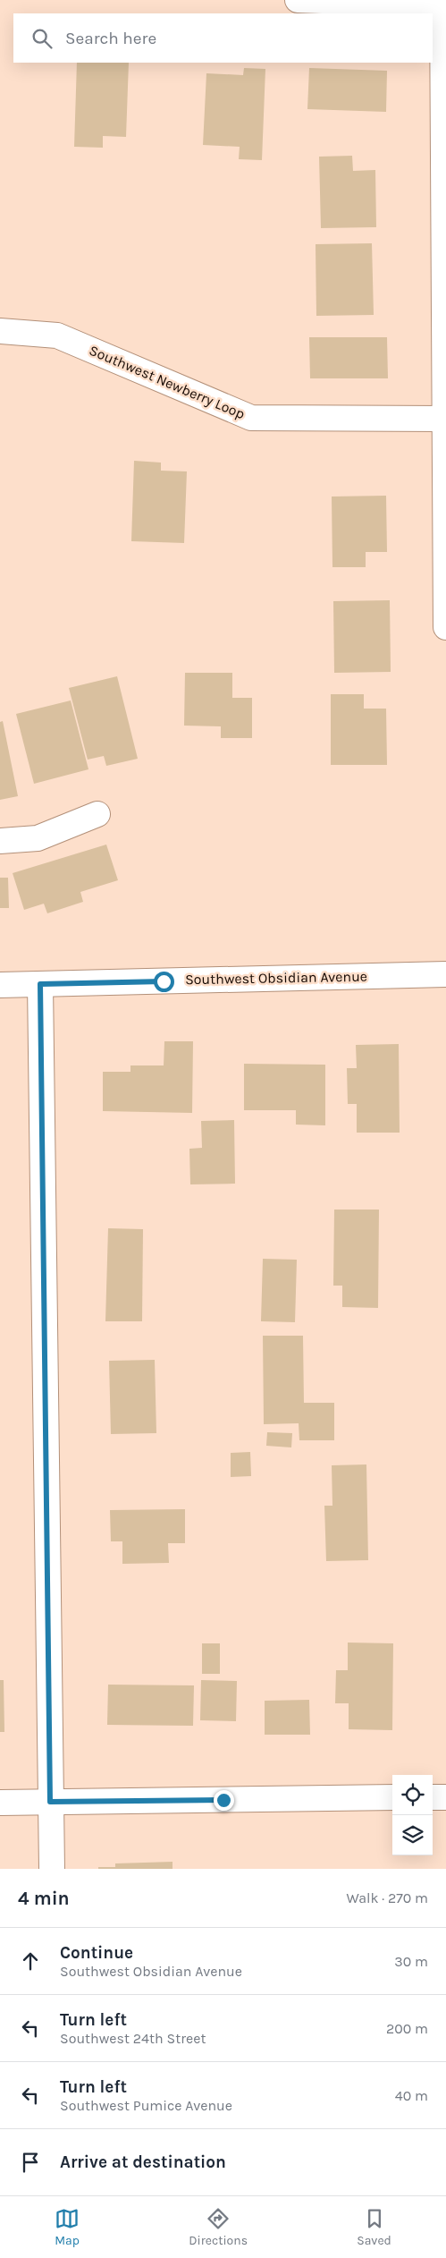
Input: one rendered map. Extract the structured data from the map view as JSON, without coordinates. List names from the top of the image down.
{
  "streets": {
    "street": ["Southwest Newberry Loop", "Southwest Obsidian Avenue"]
  },
  "page": {
    "search": "Search here",
    "heading": ["4 min", "Walk · 270 m"],
    "list": [
      ["Continue", "Southwest Obsidian Avenue", "30 m"],
      ["Turn left", "Southwest 24th Street", "200 m"],
      ["Turn left", "Southwest Pumice Avenue", "40 m"],
      "Arrive at destination"
    ],
    "nav": ["Map", "Directions", "Saved"]
  }
}
